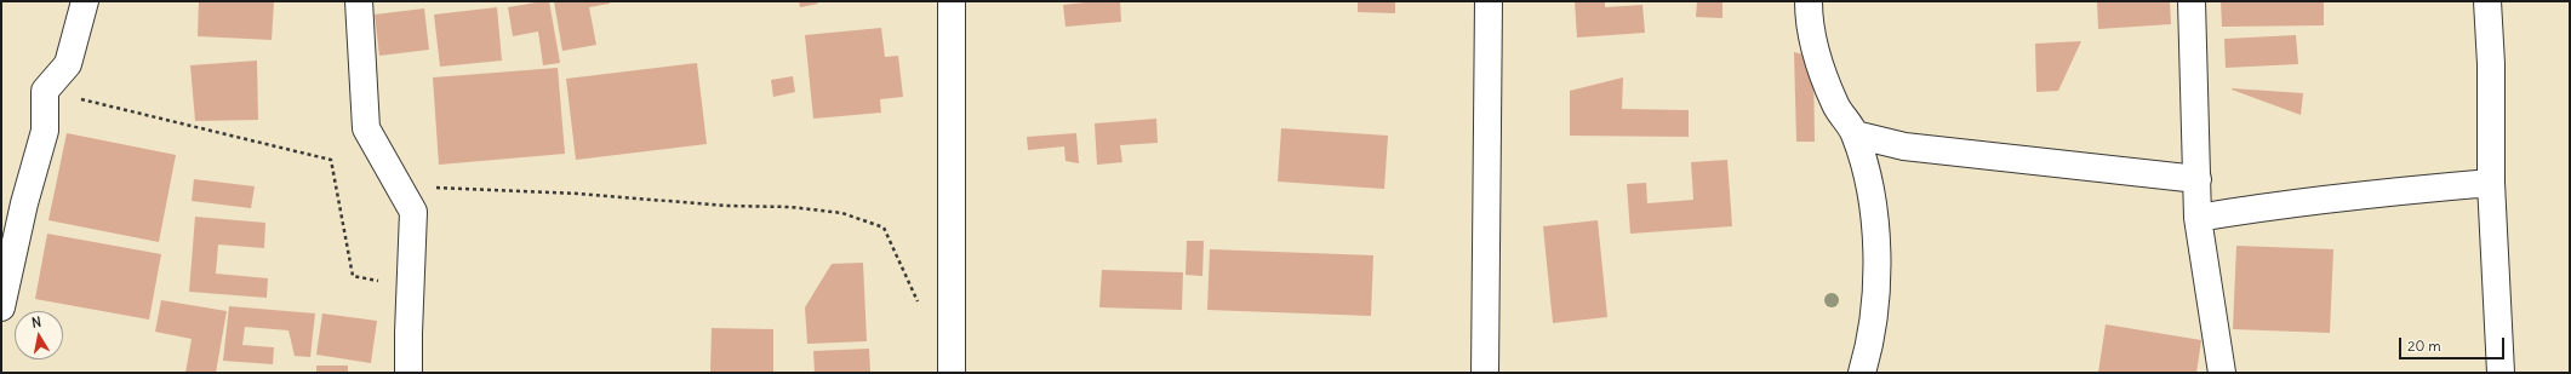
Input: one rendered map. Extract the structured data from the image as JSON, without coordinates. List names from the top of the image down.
{
  "scale_bar": "20 m",
  "north": "top"
}
